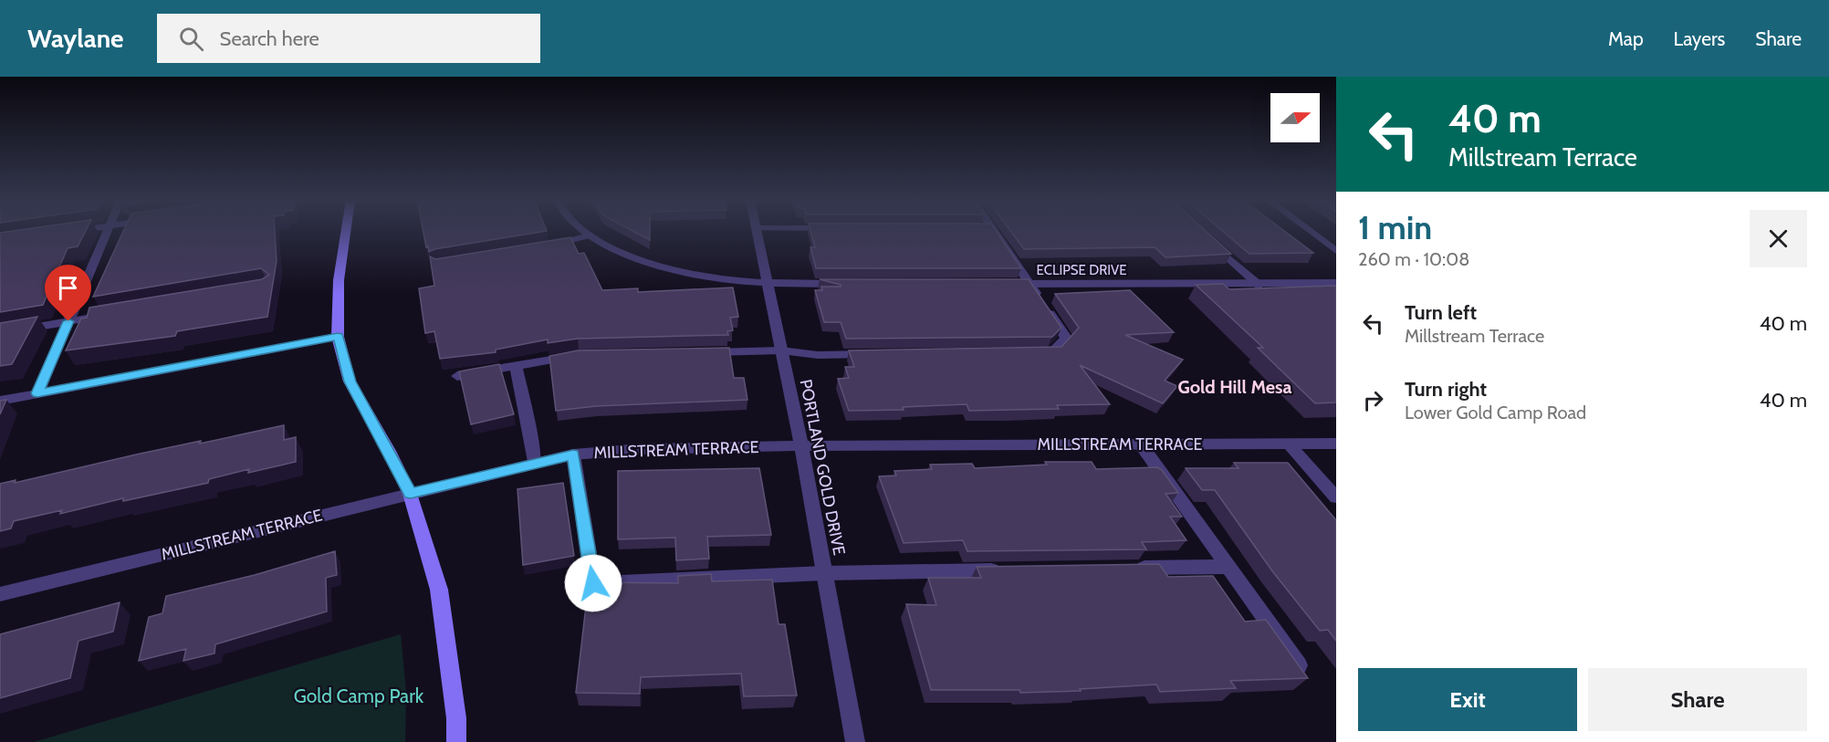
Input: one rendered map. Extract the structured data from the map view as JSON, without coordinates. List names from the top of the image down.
{
  "streets": {
    "street": ["ECLIPSE DRIVE", "MILLSTREAM TERRACE", "PORTLAND GOLD DRIVE"]
  },
  "crossings": [
    ["MILLSTREAM TERRACE", "PORTLAND GOLD DRIVE"]
  ],
  "districts": ["Gold Hill Mesa"],
  "parks": ["Gold Camp Park"],
  "north": "right",
  "page": {
    "header": "Waylane",
    "search": "Search here",
    "nav": ["Map", "Layers", "Share"],
    "turn": ["40 m", "Millstream Terrace"],
    "heading": ["1 min", "260 m · 10:08"],
    "list": [
      {
        "name": "Turn left",
        "note": "Millstream Terrace",
        "value": "40 m"
      },
      {
        "name": "Turn right",
        "note": "Lower Gold Camp Road",
        "value": "40 m"
      }
    ],
    "buttons": ["Exit", "Share"]
  }
}
